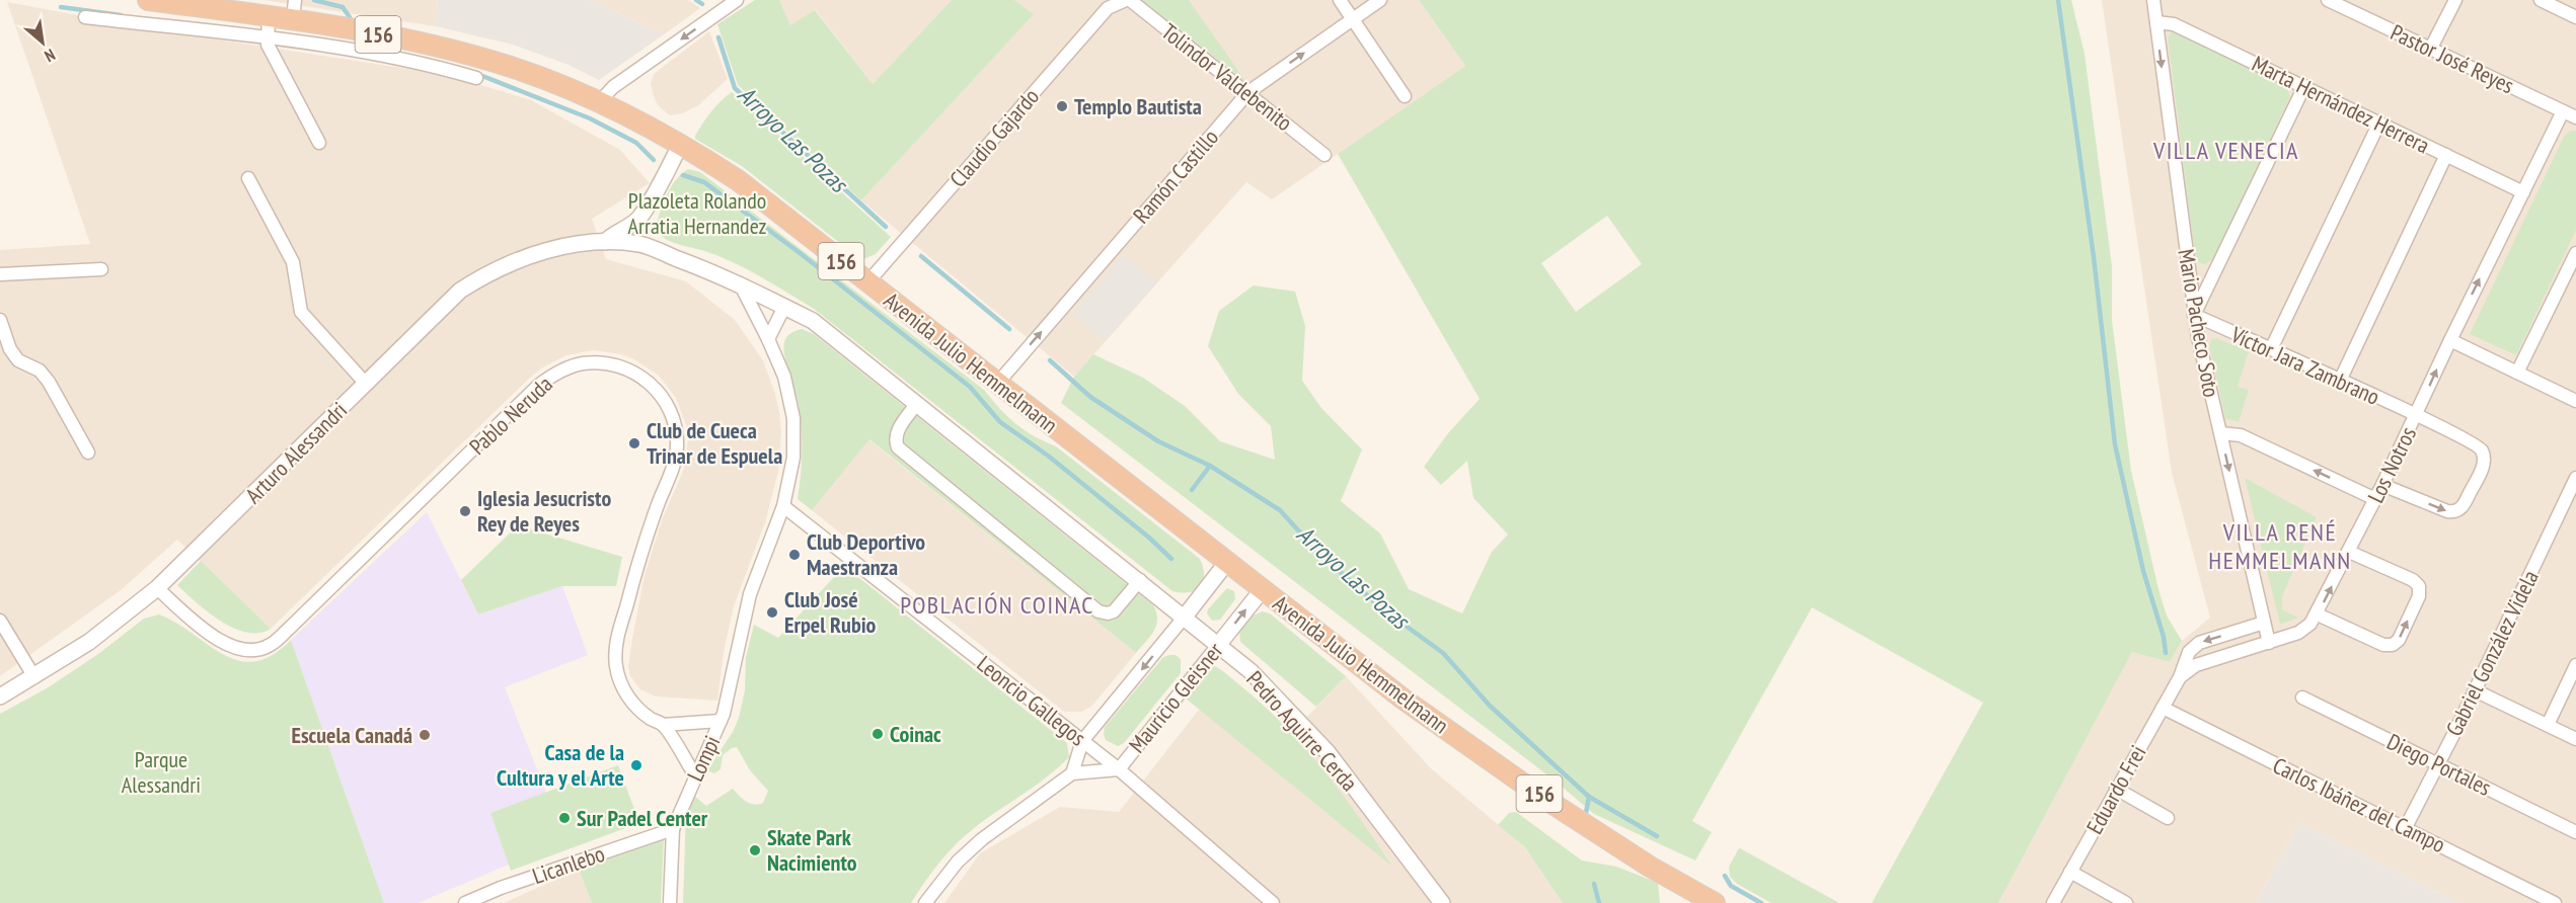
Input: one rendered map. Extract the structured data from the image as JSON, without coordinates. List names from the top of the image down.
{
  "streets": {
    "highway": ["156", "Avenida Julio Hemmelmann"],
    "street": [
      "Pastor José Reyes",
      "Tolindor Valdebenito",
      "Marta Hernández Herrera",
      "Claudio Gajardo",
      "Ramón Castillo",
      "Mario Pacheco Soto",
      "Víctor Jara Zambrano",
      "Pablo Neruda",
      "Arturo Alessandri",
      "Los Notros",
      "Gabriel González Videla",
      "Mauricio Gleisner",
      "Leoncio Gallegos",
      "Pedro Aguirre Cerda",
      "Lompi",
      "Diego Portales",
      "Eduardo Frei",
      "Carlos Ibáñez del Campo",
      "Licanlebo"
    ]
  },
  "crossings": [
    ["Pastor José Reyes", "Los Notros"],
    ["Tolindor Valdebenito", "Claudio Gajardo"],
    ["Tolindor Valdebenito", "Ramón Castillo"],
    ["Marta Hernández Herrera", "Mario Pacheco Soto"],
    ["Marta Hernández Herrera", "Los Notros"],
    ["Claudio Gajardo", "Avenida Julio Hemmelmann"],
    ["Ramón Castillo", "Avenida Julio Hemmelmann"],
    ["Mario Pacheco Soto", "Víctor Jara Zambrano"],
    ["Mario Pacheco Soto", "Los Notros"],
    ["Avenida Julio Hemmelmann", "Arturo Alessandri"],
    ["Avenida Julio Hemmelmann", "Mauricio Gleisner"],
    ["Víctor Jara Zambrano", "Los Notros"],
    ["Pablo Neruda", "Arturo Alessandri"],
    ["Pablo Neruda", "Lompi"],
    ["Arturo Alessandri", "Pedro Aguirre Cerda"],
    ["Los Notros", "Eduardo Frei"],
    ["Gabriel González Videla", "Diego Portales"],
    ["Gabriel González Videla", "Carlos Ibáñez del Campo"],
    ["Mauricio Gleisner", "Leoncio Gallegos"],
    ["Mauricio Gleisner", "Pedro Aguirre Cerda"],
    ["Lompi", "Licanlebo"],
    ["Eduardo Frei", "Carlos Ibáñez del Campo"]
  ],
  "one_way": ["Ramón Castillo", "Mario Pacheco Soto"],
  "districts": ["VILLA VENECIA", "VILLA RENÉ HEMMELMANN", "POBLACIÓN COINAC"],
  "water": ["Arroyo Las Pozas"],
  "parks": ["Plazoleta Rolando Arratia Hernandez", "Parque Alessandri"],
  "places": [
    "Templo Bautista",
    "Club de Cueca Trinar de Espuela",
    "Iglesia Jesucristo Rey de Reyes",
    "Club Deportivo Maestranza",
    "Club José Erpel Rubio",
    "Coinac",
    "Escuela Canadá",
    "Casa de la Cultura y el Arte",
    "Sur Padel Center",
    "Skate Park Nacimiento"
  ],
  "north": "bottom right"
}
